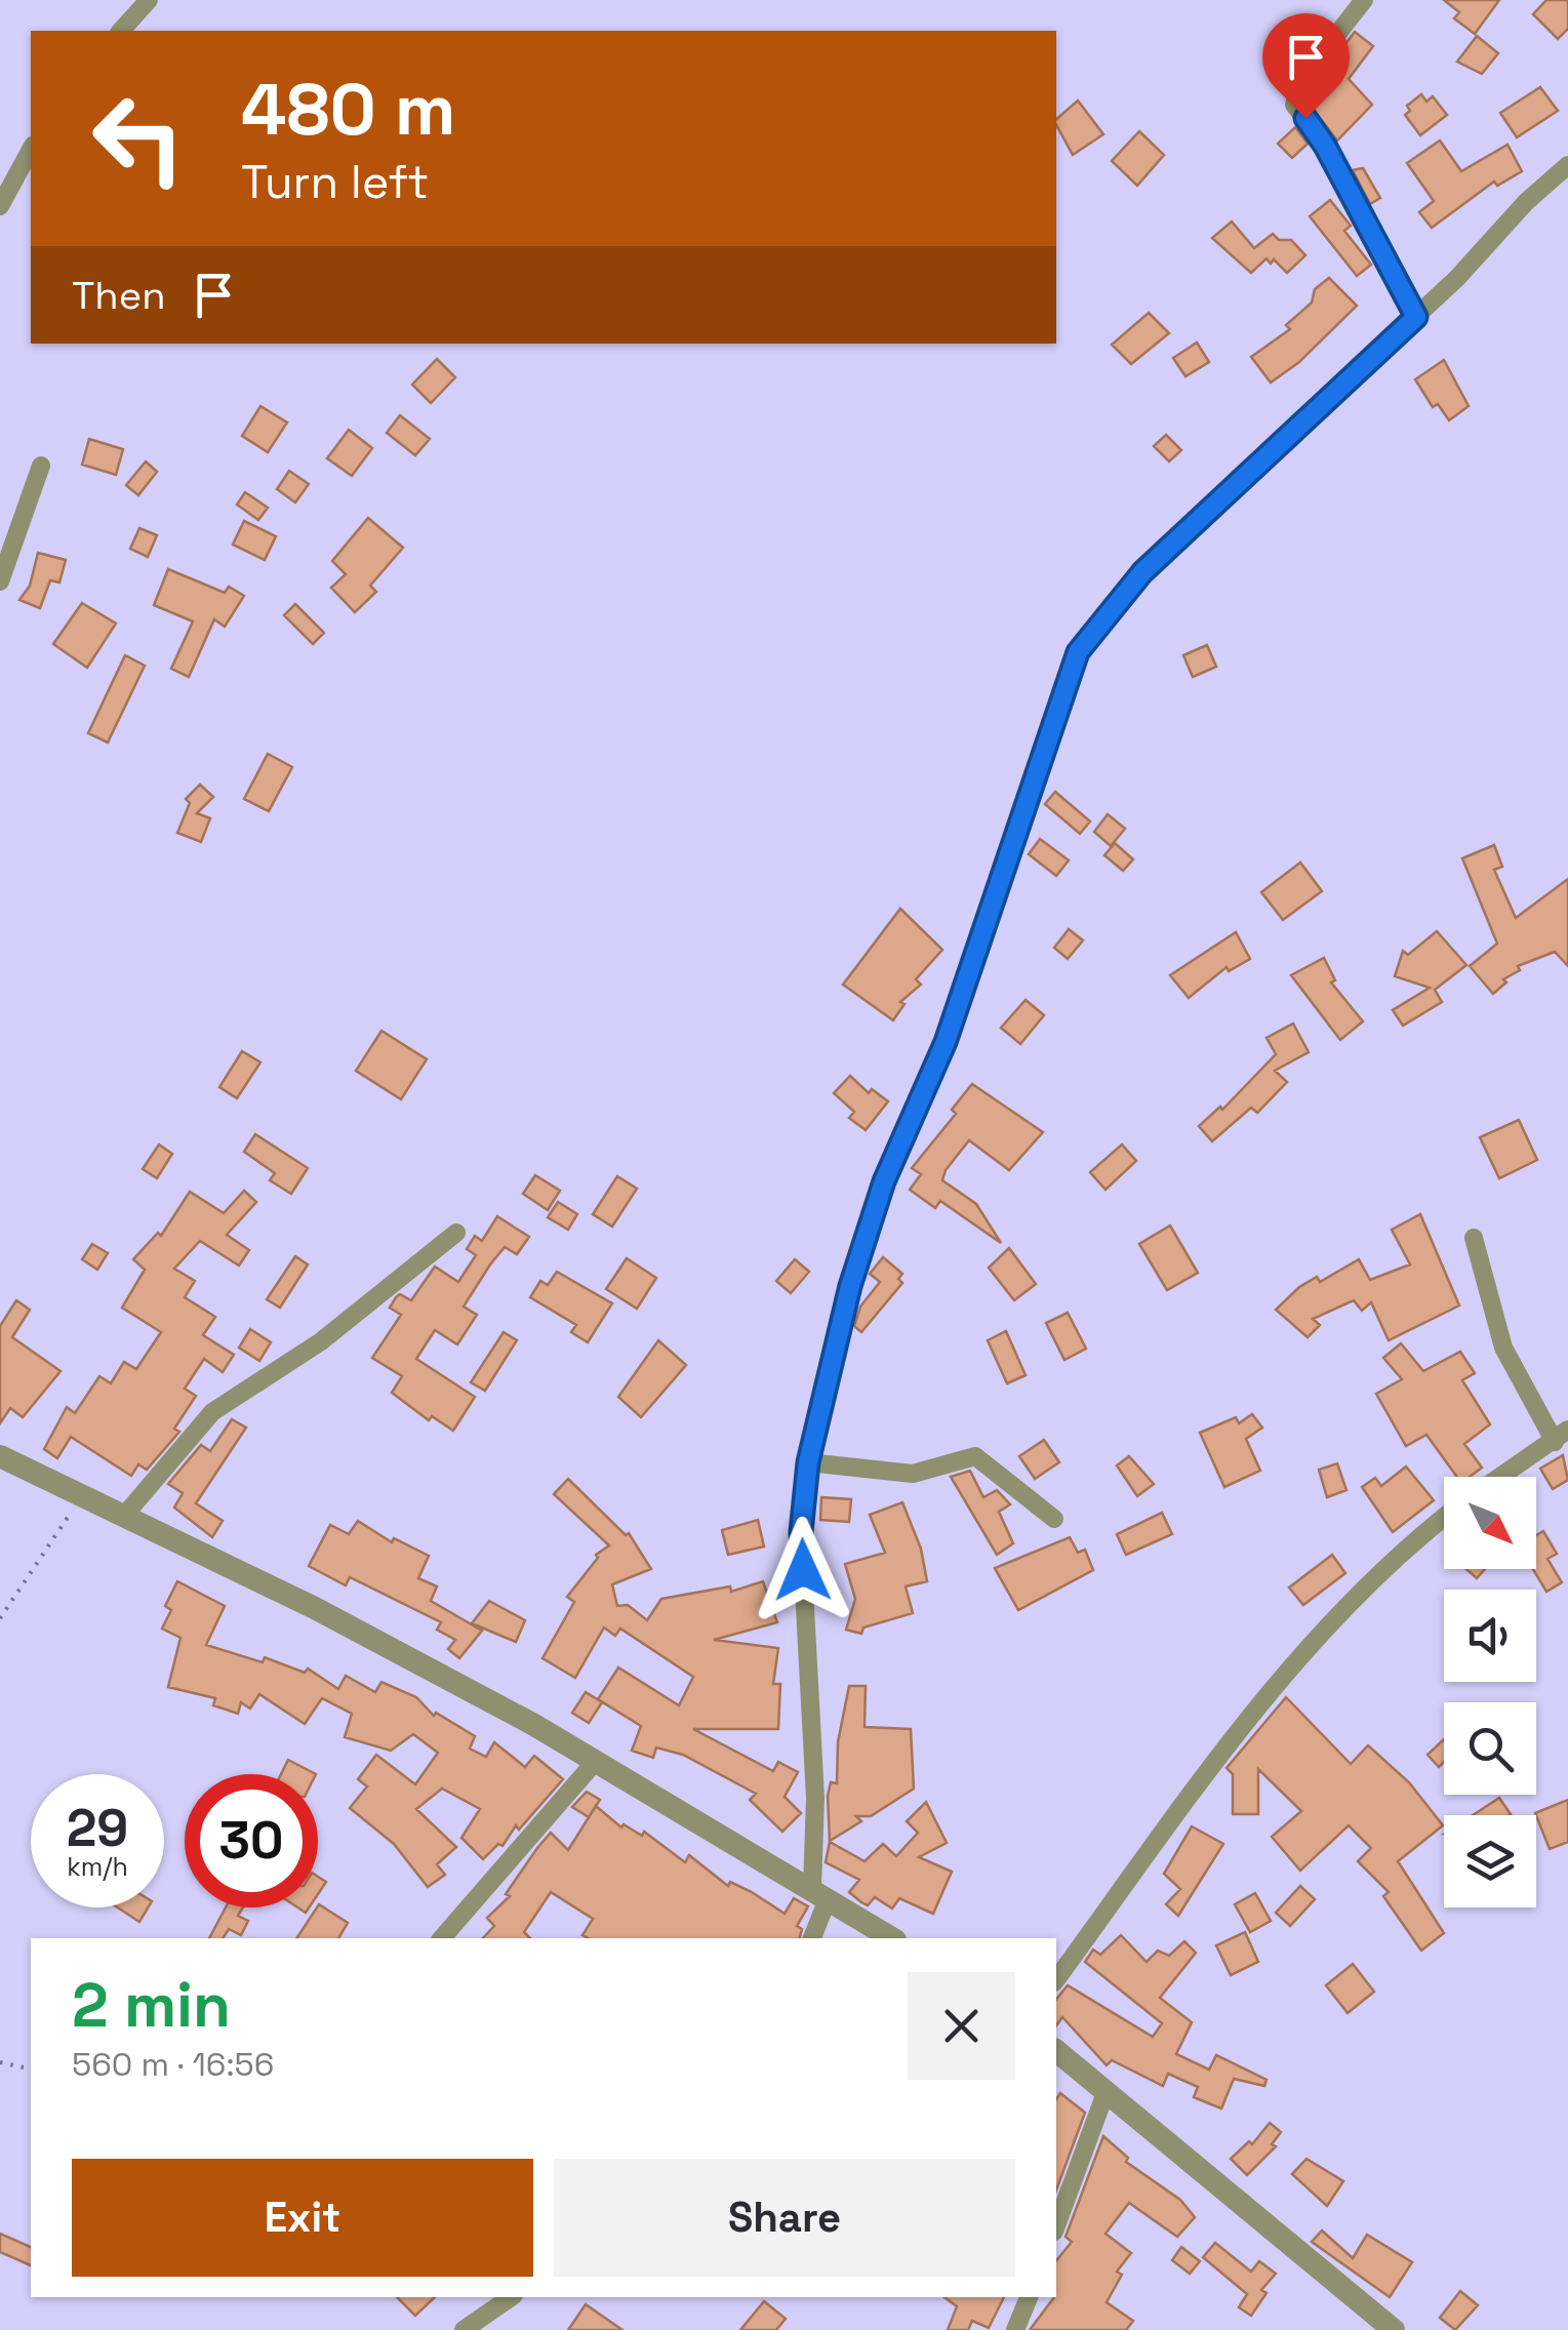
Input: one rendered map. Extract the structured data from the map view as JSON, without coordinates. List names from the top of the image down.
{
  "north": "bottom right",
  "page": {
    "turn": ["480 m", "Turn left"],
    "then": "Then",
    "speed": "29 km/h",
    "limit": "30",
    "heading": ["2 min", "560 m · 16:56"],
    "buttons": ["Exit", "Share"]
  }
}
